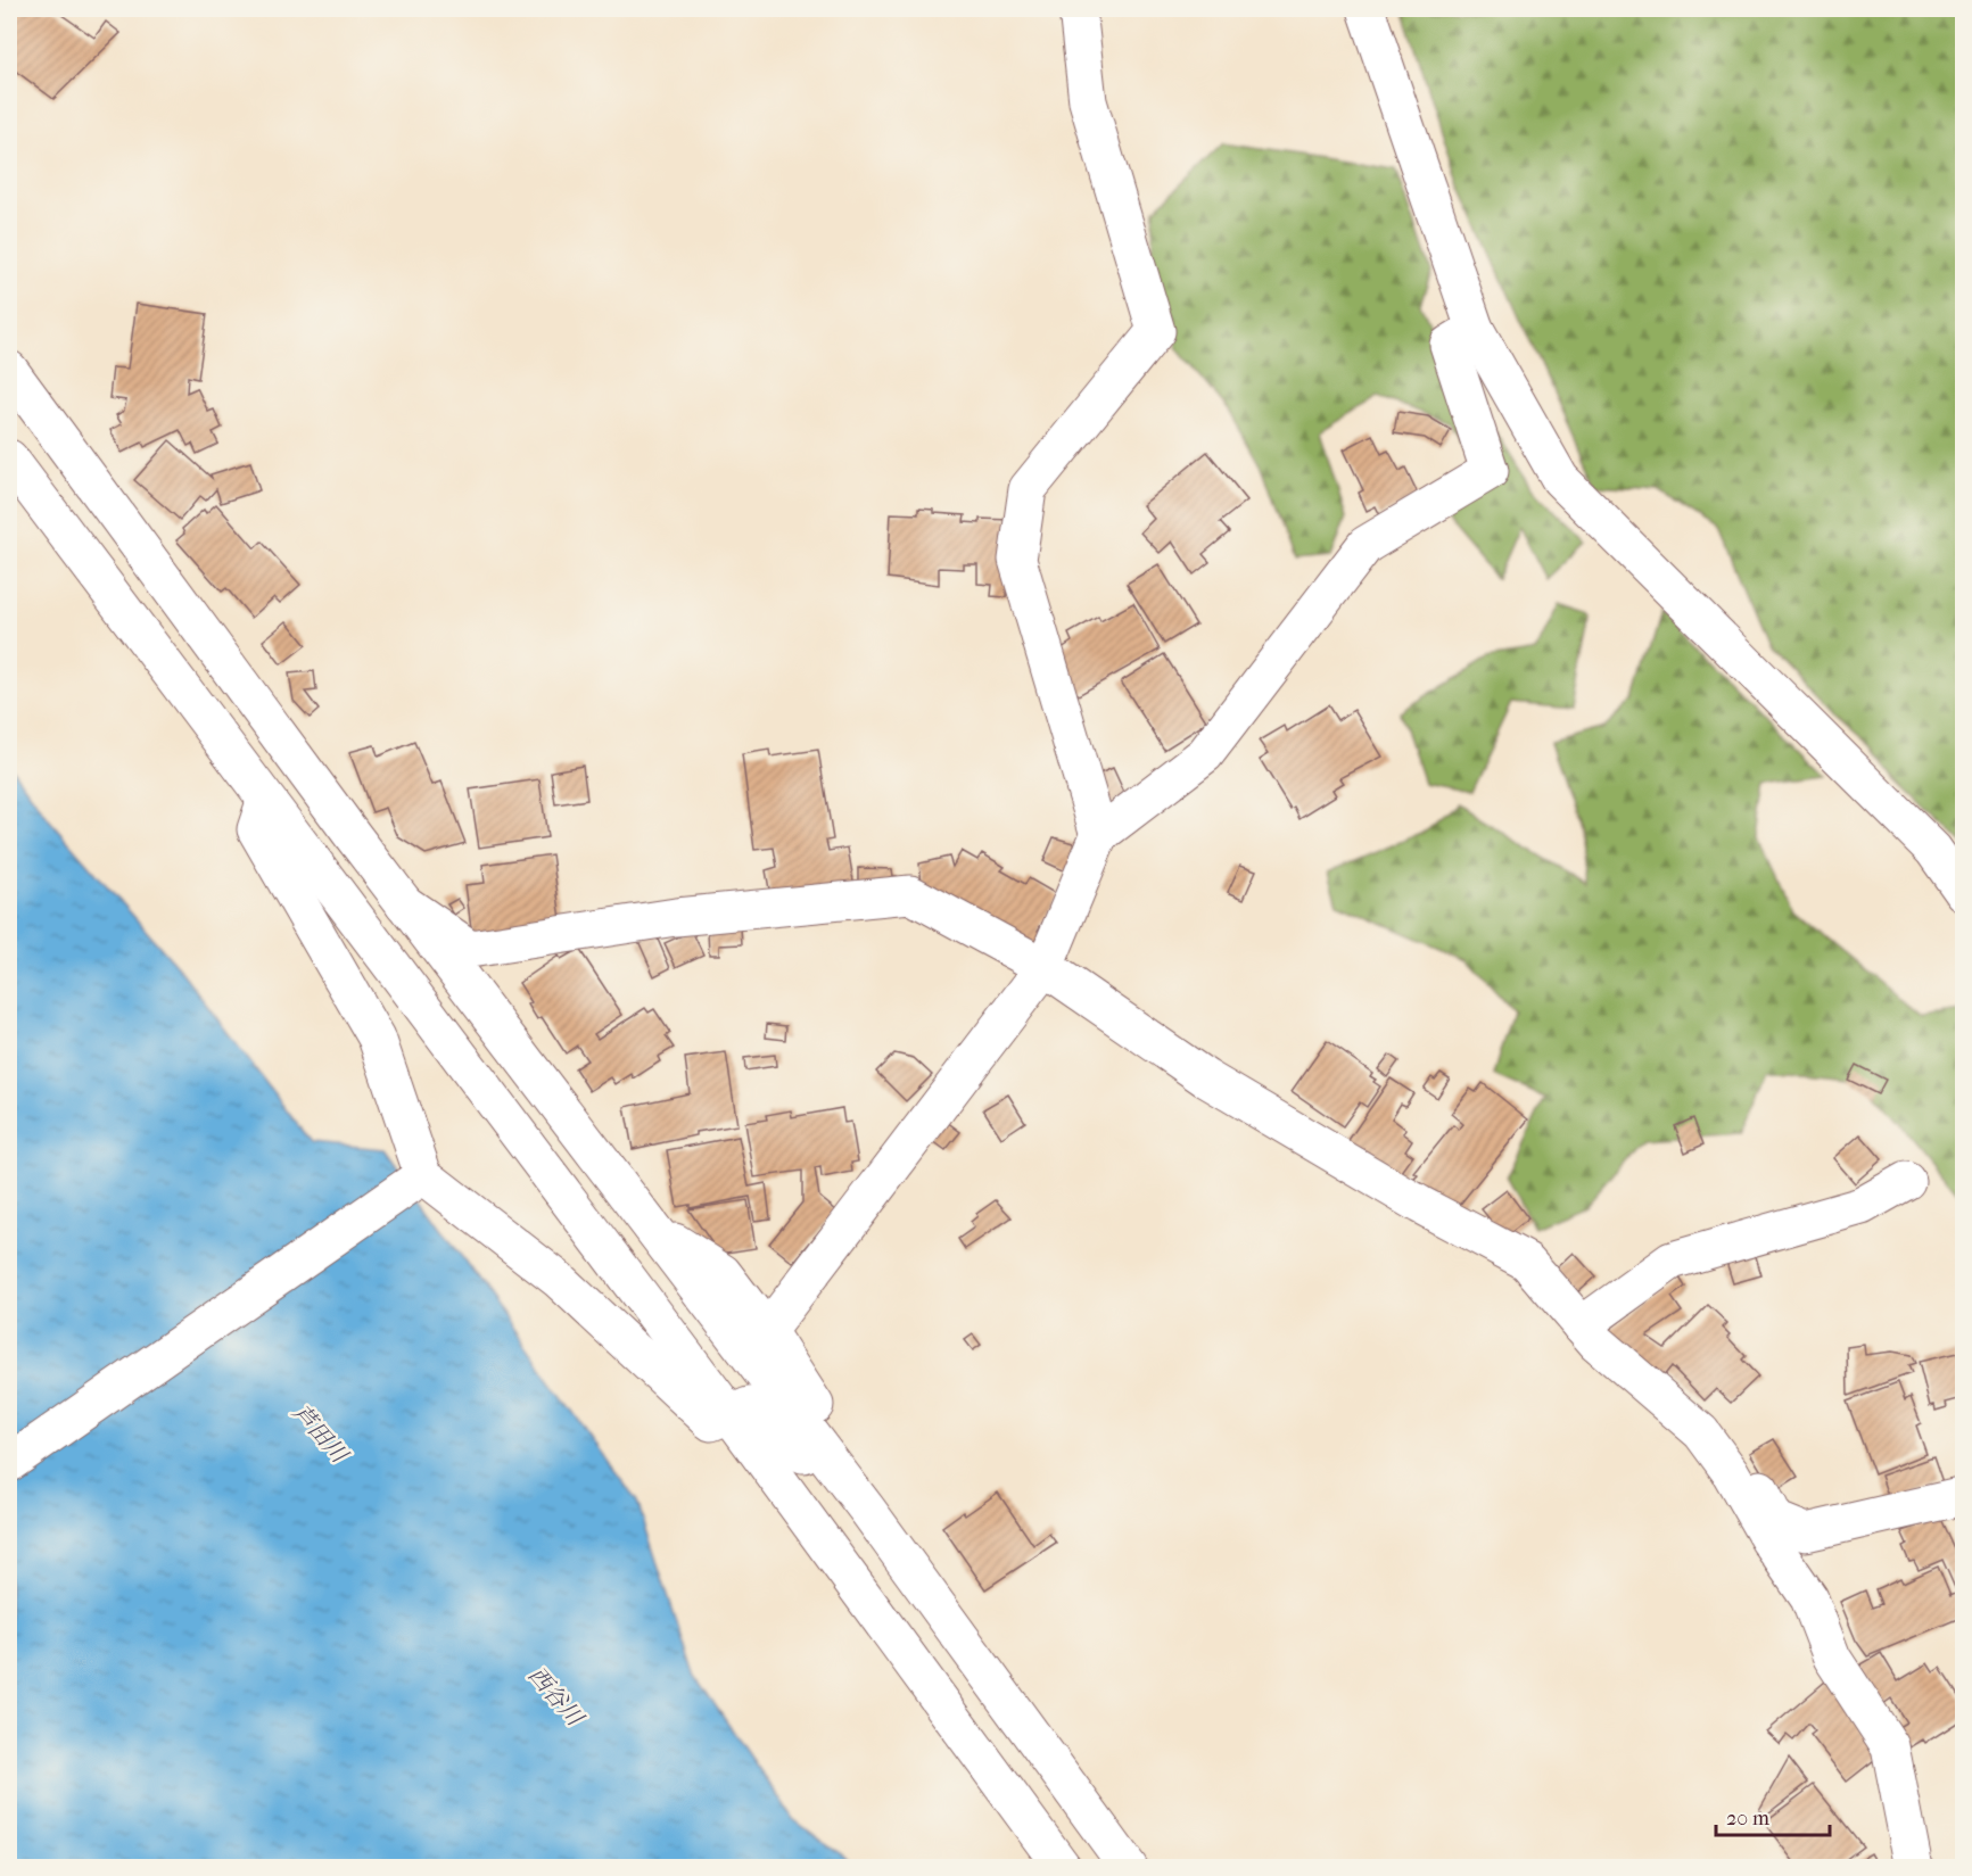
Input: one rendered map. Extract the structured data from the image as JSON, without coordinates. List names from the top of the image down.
{
  "water": ["芦田川", "西谷川"],
  "scale_bar": "20 m"
}
